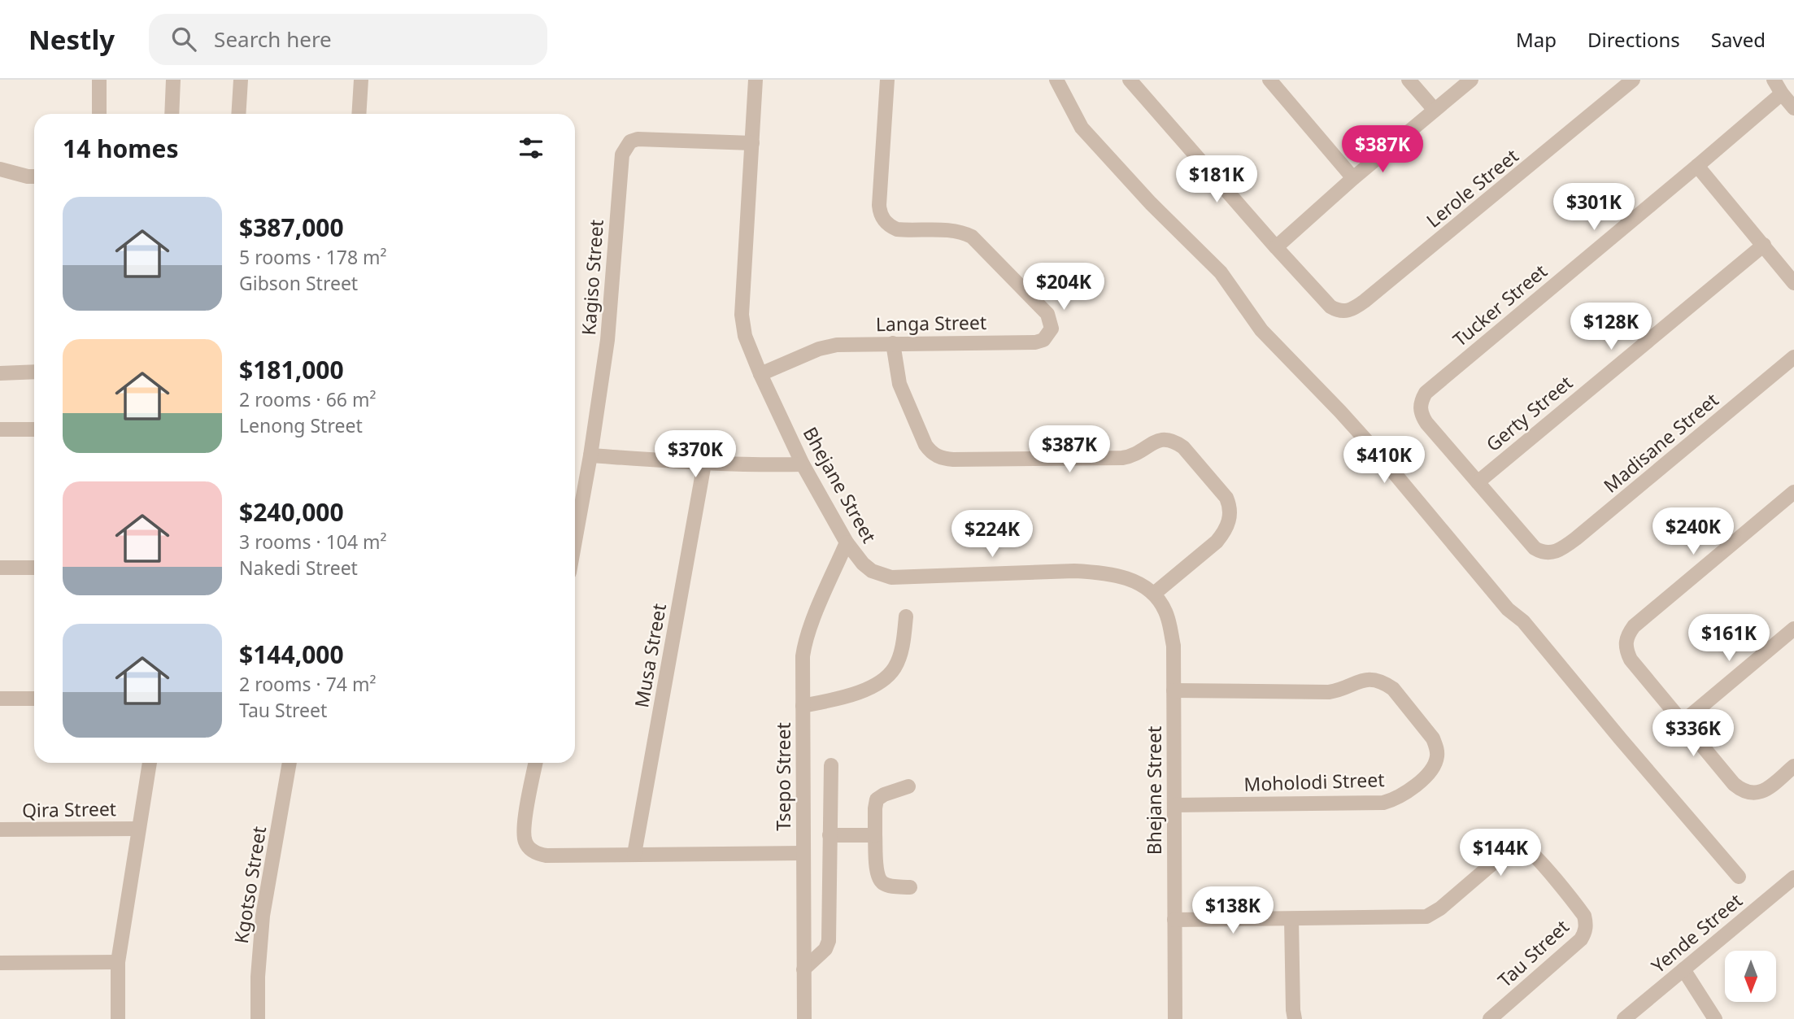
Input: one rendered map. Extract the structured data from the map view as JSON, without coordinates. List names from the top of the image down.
{
  "streets": {
    "street": [
      "Lerole Street",
      "Kagiso Street",
      "Tucker Street",
      "Langa Street",
      "Gerty Street",
      "Madisane Street",
      "Bhejane Street",
      "Musa Street",
      "Tsepo Street",
      "Moholodi Street",
      "Qira Street",
      "Kgotso Street",
      "Yende Street",
      "Tau Street"
    ]
  },
  "crossings": [
    ["Kagiso Street", "Bhejane Street"],
    ["Tucker Street", "Gerty Street"],
    ["Tucker Street", "Madisane Street"],
    ["Langa Street", "Bhejane Street"],
    ["Gerty Street", "Madisane Street"],
    ["Bhejane Street", "Tsepo Street"],
    ["Bhejane Street", "Moholodi Street"],
    ["Bhejane Street", "Tau Street"]
  ],
  "north": "bottom",
  "page": {
    "header": "Nestly",
    "search": "Search here",
    "nav": ["Map", "Directions", "Saved"],
    "heading": "14 homes",
    "price": [
      "$387K",
      "$181K",
      "$301K",
      "$204K",
      "$128K",
      "$387K",
      "$370K",
      "$410K",
      "$240K",
      "$224K",
      "$161K",
      "$336K",
      "$144K",
      "$138K"
    ],
    "list": [
      {
        "name": "$387,000",
        "note": "5 rooms · 178 m² · Gibson Street"
      },
      {
        "name": "$181,000",
        "note": "2 rooms · 66 m² · Lenong Street"
      },
      {
        "name": "$240,000",
        "note": "3 rooms · 104 m² · Nakedi Street"
      },
      {
        "name": "$144,000",
        "note": "2 rooms · 74 m² · Tau Street"
      }
    ]
  }
}
